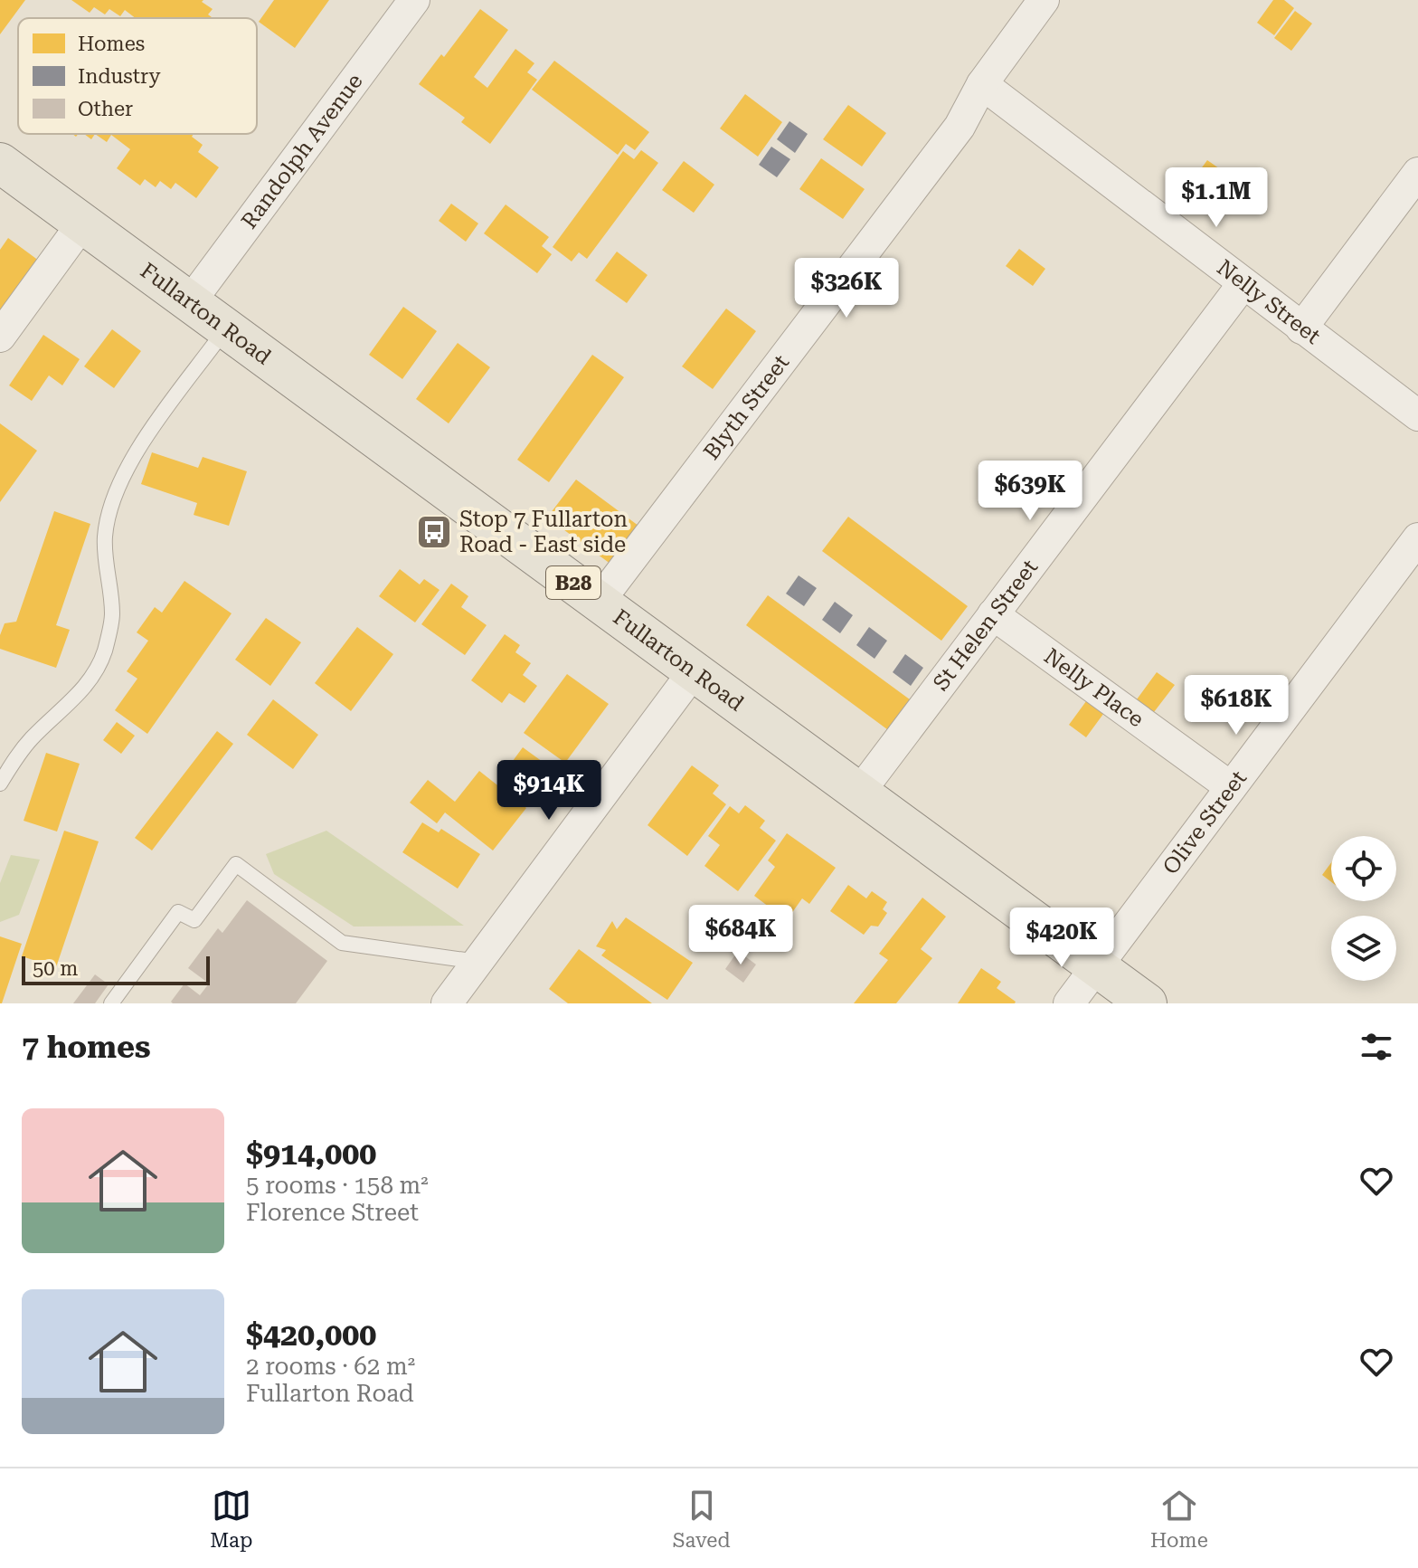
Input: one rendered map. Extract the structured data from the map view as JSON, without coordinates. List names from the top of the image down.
{
  "streets": {
    "main road": ["Fullarton Road", "B28"],
    "street": [
      "Randolph Avenue",
      "Nelly Street",
      "Blyth Street",
      "St Helen Street",
      "Nelly Place",
      "Olive Street"
    ]
  },
  "crossings": [
    ["Randolph Avenue", "Fullarton Road"],
    ["Nelly Street", "Blyth Street"],
    ["Nelly Street", "St Helen Street"],
    ["Fullarton Road", "Blyth Street"],
    ["Fullarton Road", "St Helen Street"],
    ["Fullarton Road", "Olive Street"],
    ["St Helen Street", "Nelly Place"],
    ["Nelly Place", "Olive Street"]
  ],
  "places": {
    "bus stop": ["Stop 7 Fullarton Road - East side"]
  },
  "legend": ["Homes", "Industry", "Other"],
  "scale_bar": "50 m",
  "page": {
    "price": [
      "$1.1M",
      "$326K",
      "$639K",
      "$618K",
      "$914K",
      "$684K",
      "$420K"
    ],
    "scale": "50 m",
    "heading": "7 homes",
    "list": [
      {
        "name": "$914,000",
        "note": "5 rooms · 158 m² · Florence Street"
      },
      {
        "name": "$420,000",
        "note": "2 rooms · 62 m² · Fullarton Road"
      }
    ],
    "tabs": ["Map", "Saved", "Home"]
  }
}
